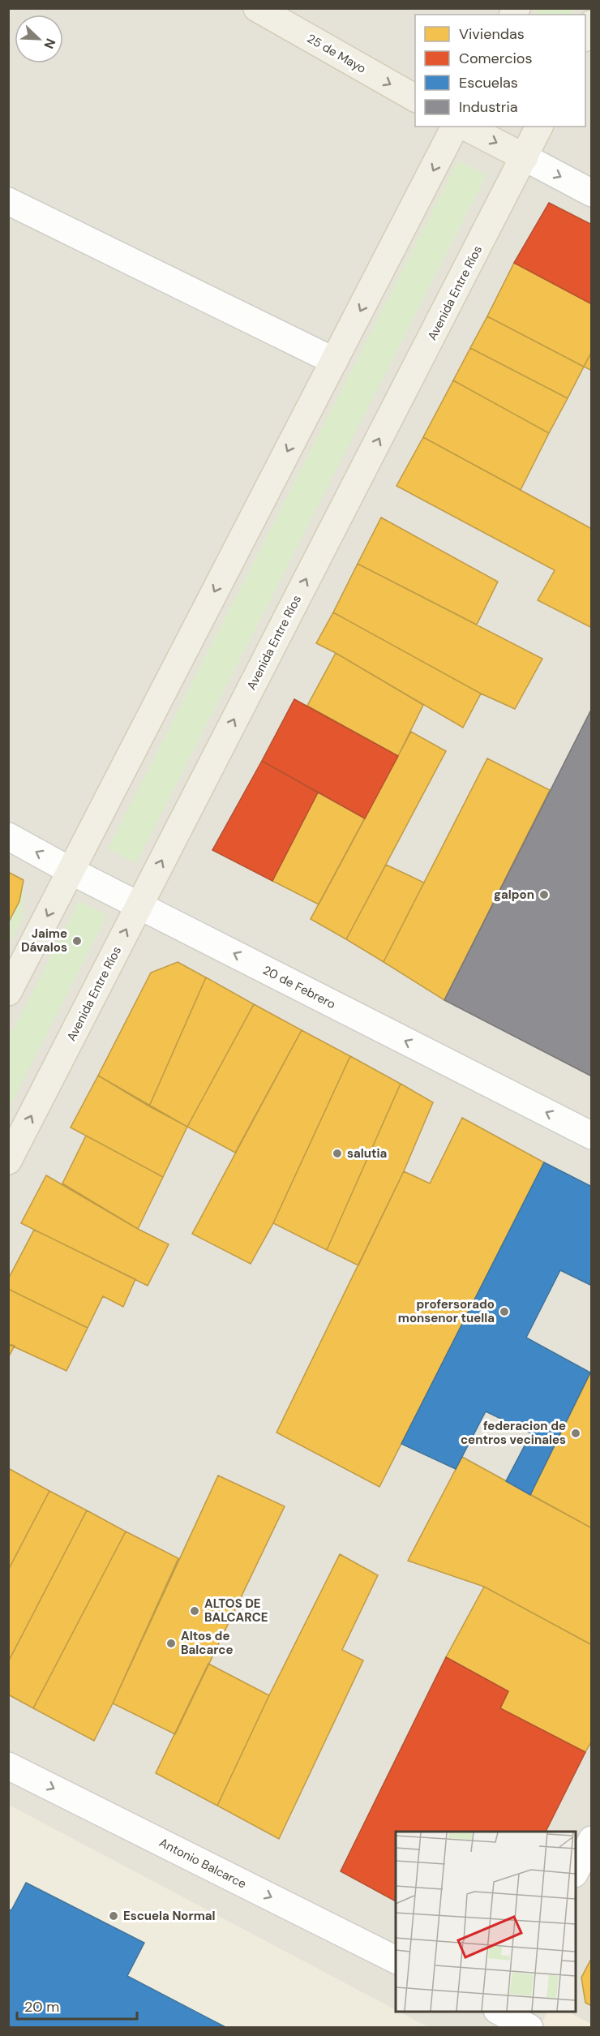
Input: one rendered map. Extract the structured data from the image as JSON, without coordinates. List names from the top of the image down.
{
  "streets": {
    "main road": ["25 de Mayo", "Avenida Entre Ríos"],
    "street": ["20 de Febrero", "Antonio Balcarce"]
  },
  "crossings": [
    ["Avenida Entre Ríos", "20 de Febrero"]
  ],
  "one_way": ["25 de Mayo", "20 de Febrero", "Antonio Balcarce"],
  "places": [
    "galpon",
    "Jaime Dávalos",
    "salutia",
    "profersorado monsenor tuella",
    "federacion de centros vecinales",
    "ALTOS DE BALCARCE",
    "Altos de Balcarce",
    "Escuela Normal"
  ],
  "legend": [
    "Viviendas",
    "Comercios",
    "Escuelas",
    "Industria"
  ],
  "scale_bar": "20 m",
  "north": "bottom right"
}
